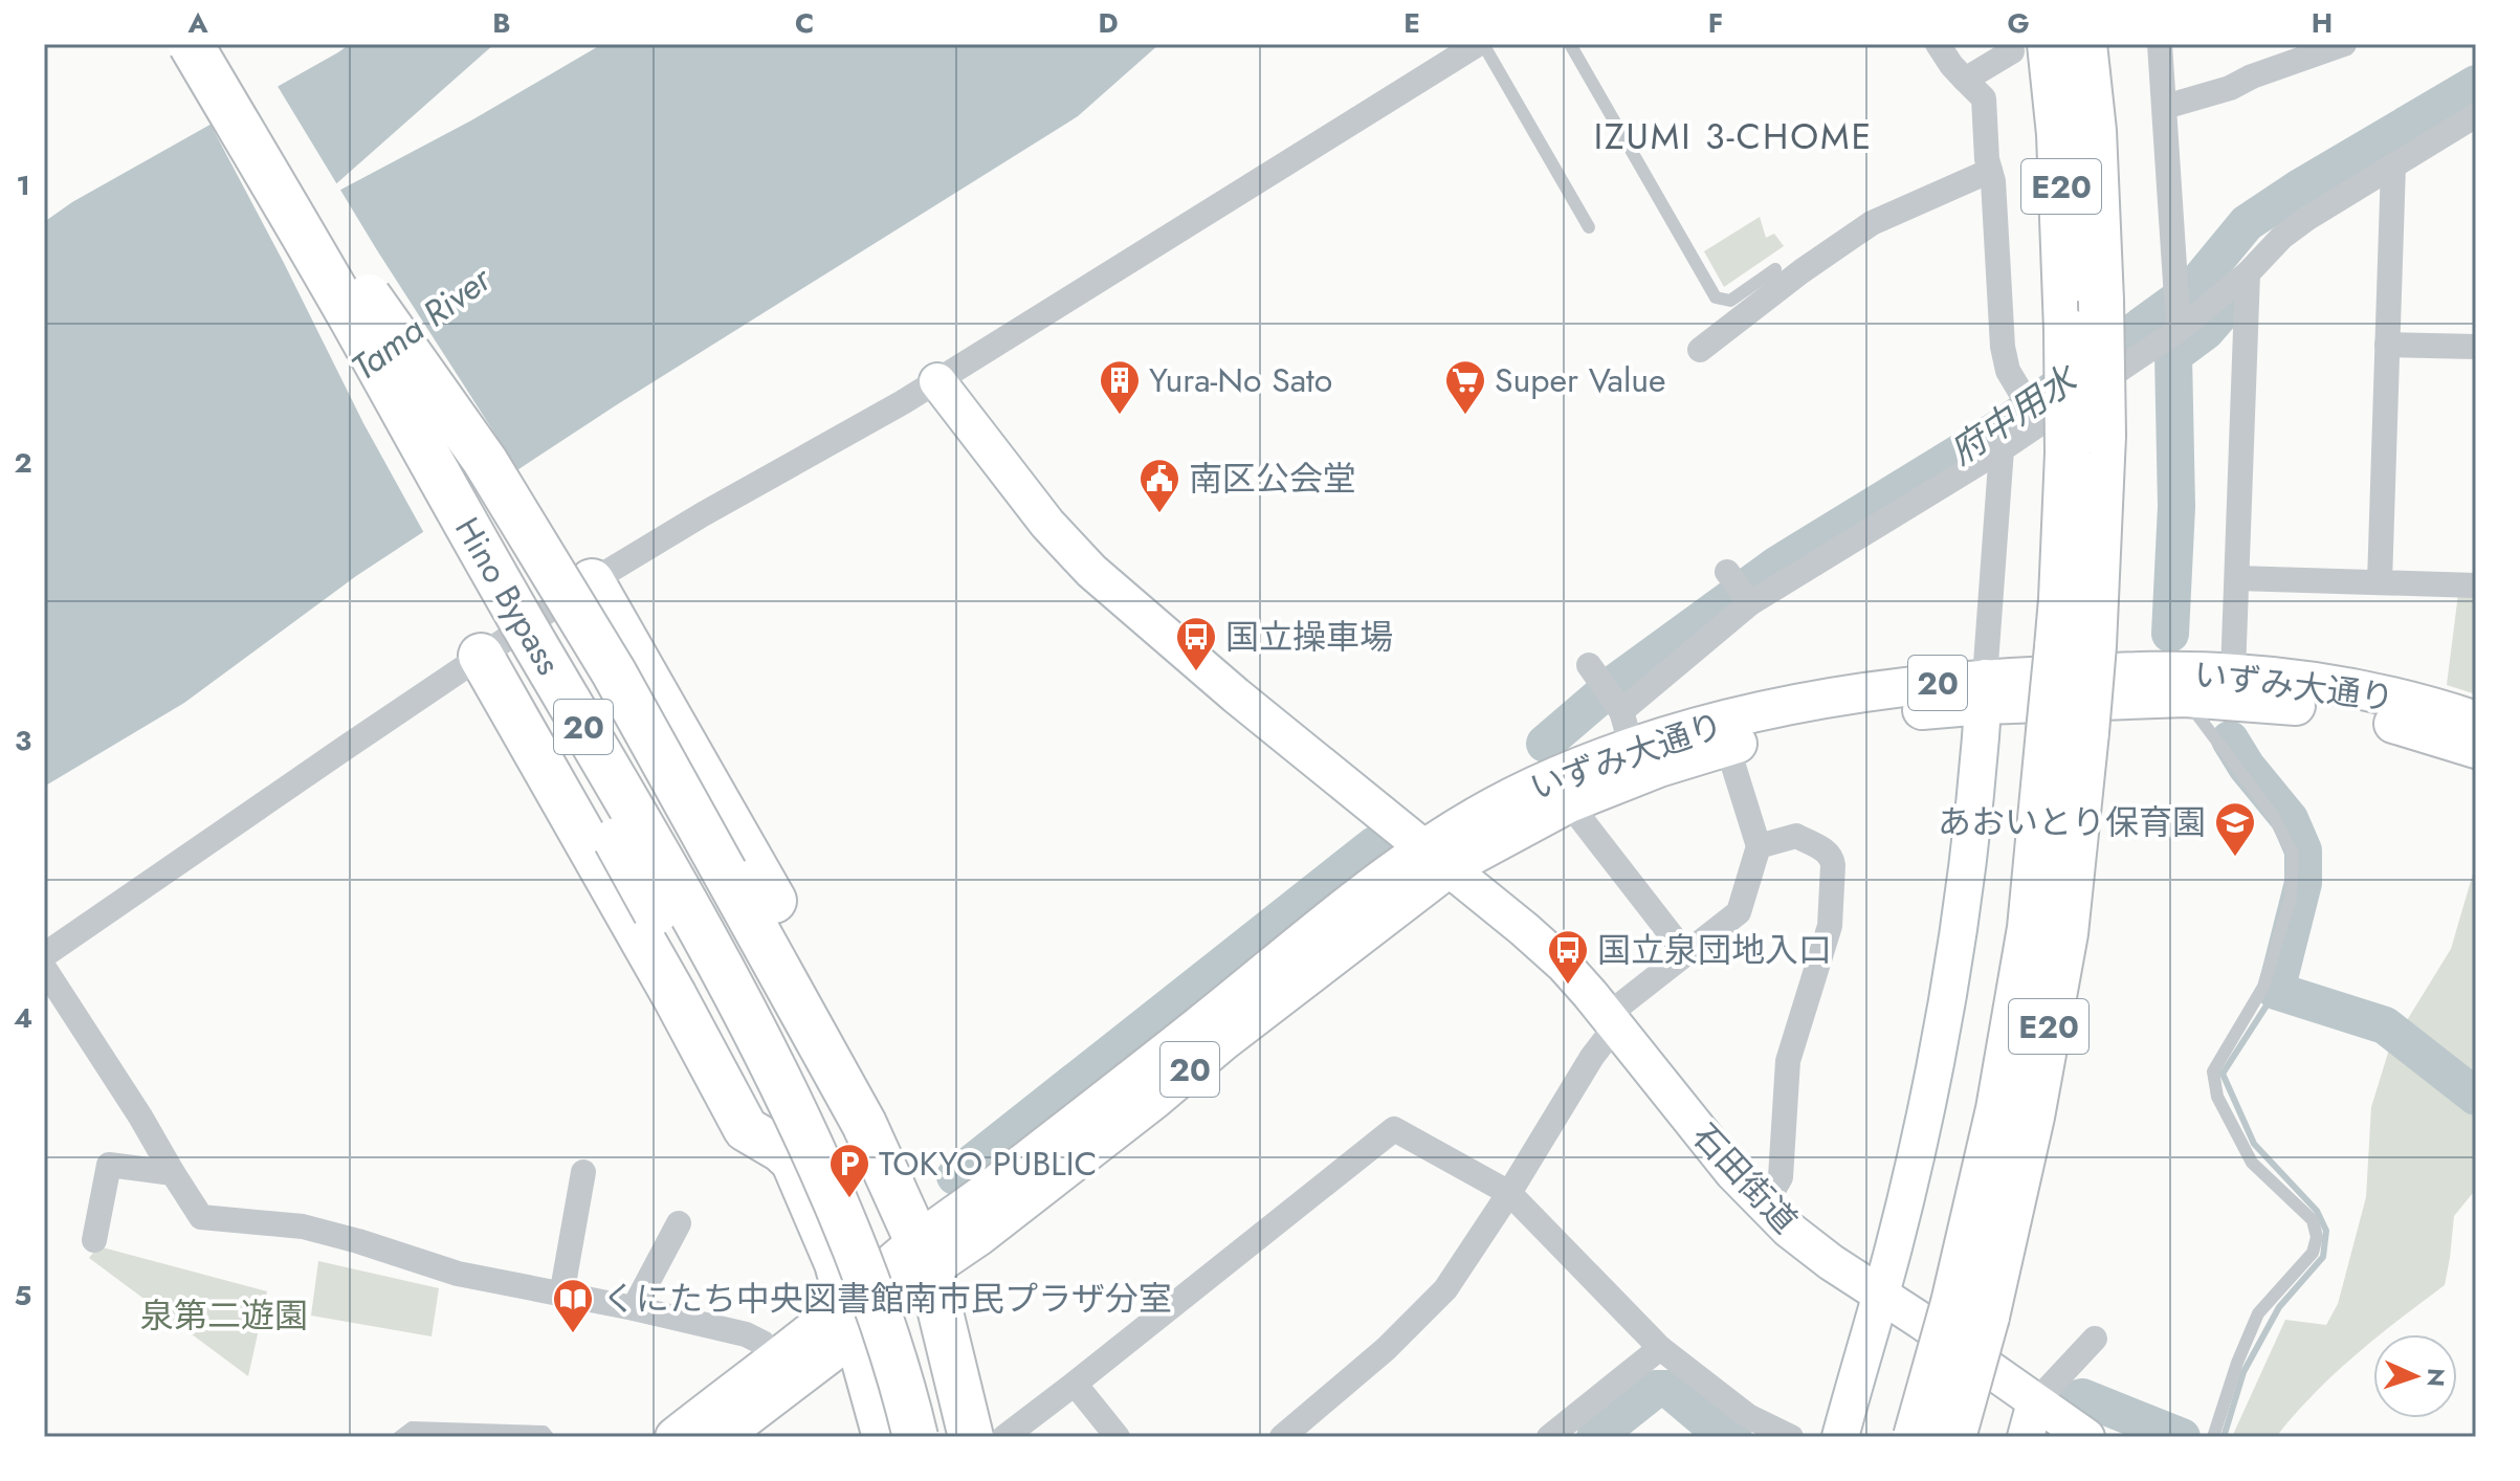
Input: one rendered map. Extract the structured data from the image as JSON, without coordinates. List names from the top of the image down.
{
  "streets": {
    "highway": ["E20", "Hino Bypass", "20"],
    "main road": ["いずみ大通り"],
    "street": ["石田街道"]
  },
  "crossings": [
    ["20", "いずみ大通り"],
    ["いずみ大通り", "石田街道"]
  ],
  "districts": ["IZUMI 3-CHOME"],
  "water": ["Tama River", "府中用水"],
  "parks": ["泉第二遊園"],
  "places": {
    "building": ["Yura-No Sato"],
    "supermarket": ["Super Value"],
    "public building": ["南区公会堂"],
    "bus stop": ["国立操車場", "国立泉団地入口"],
    "school or university": ["あおいとり保育園"],
    "parking": ["TOKYO PUBLIC"],
    "library": ["くにたち中央図書館南市民プラザ分室"]
  },
  "north": "right",
  "grid": {
    "columns": [
      "A",
      "B",
      "C",
      "D",
      "E",
      "F",
      "G",
      "H"
    ],
    "rows": [
      "1",
      "2",
      "3",
      "4",
      "5"
    ]
  }
}
